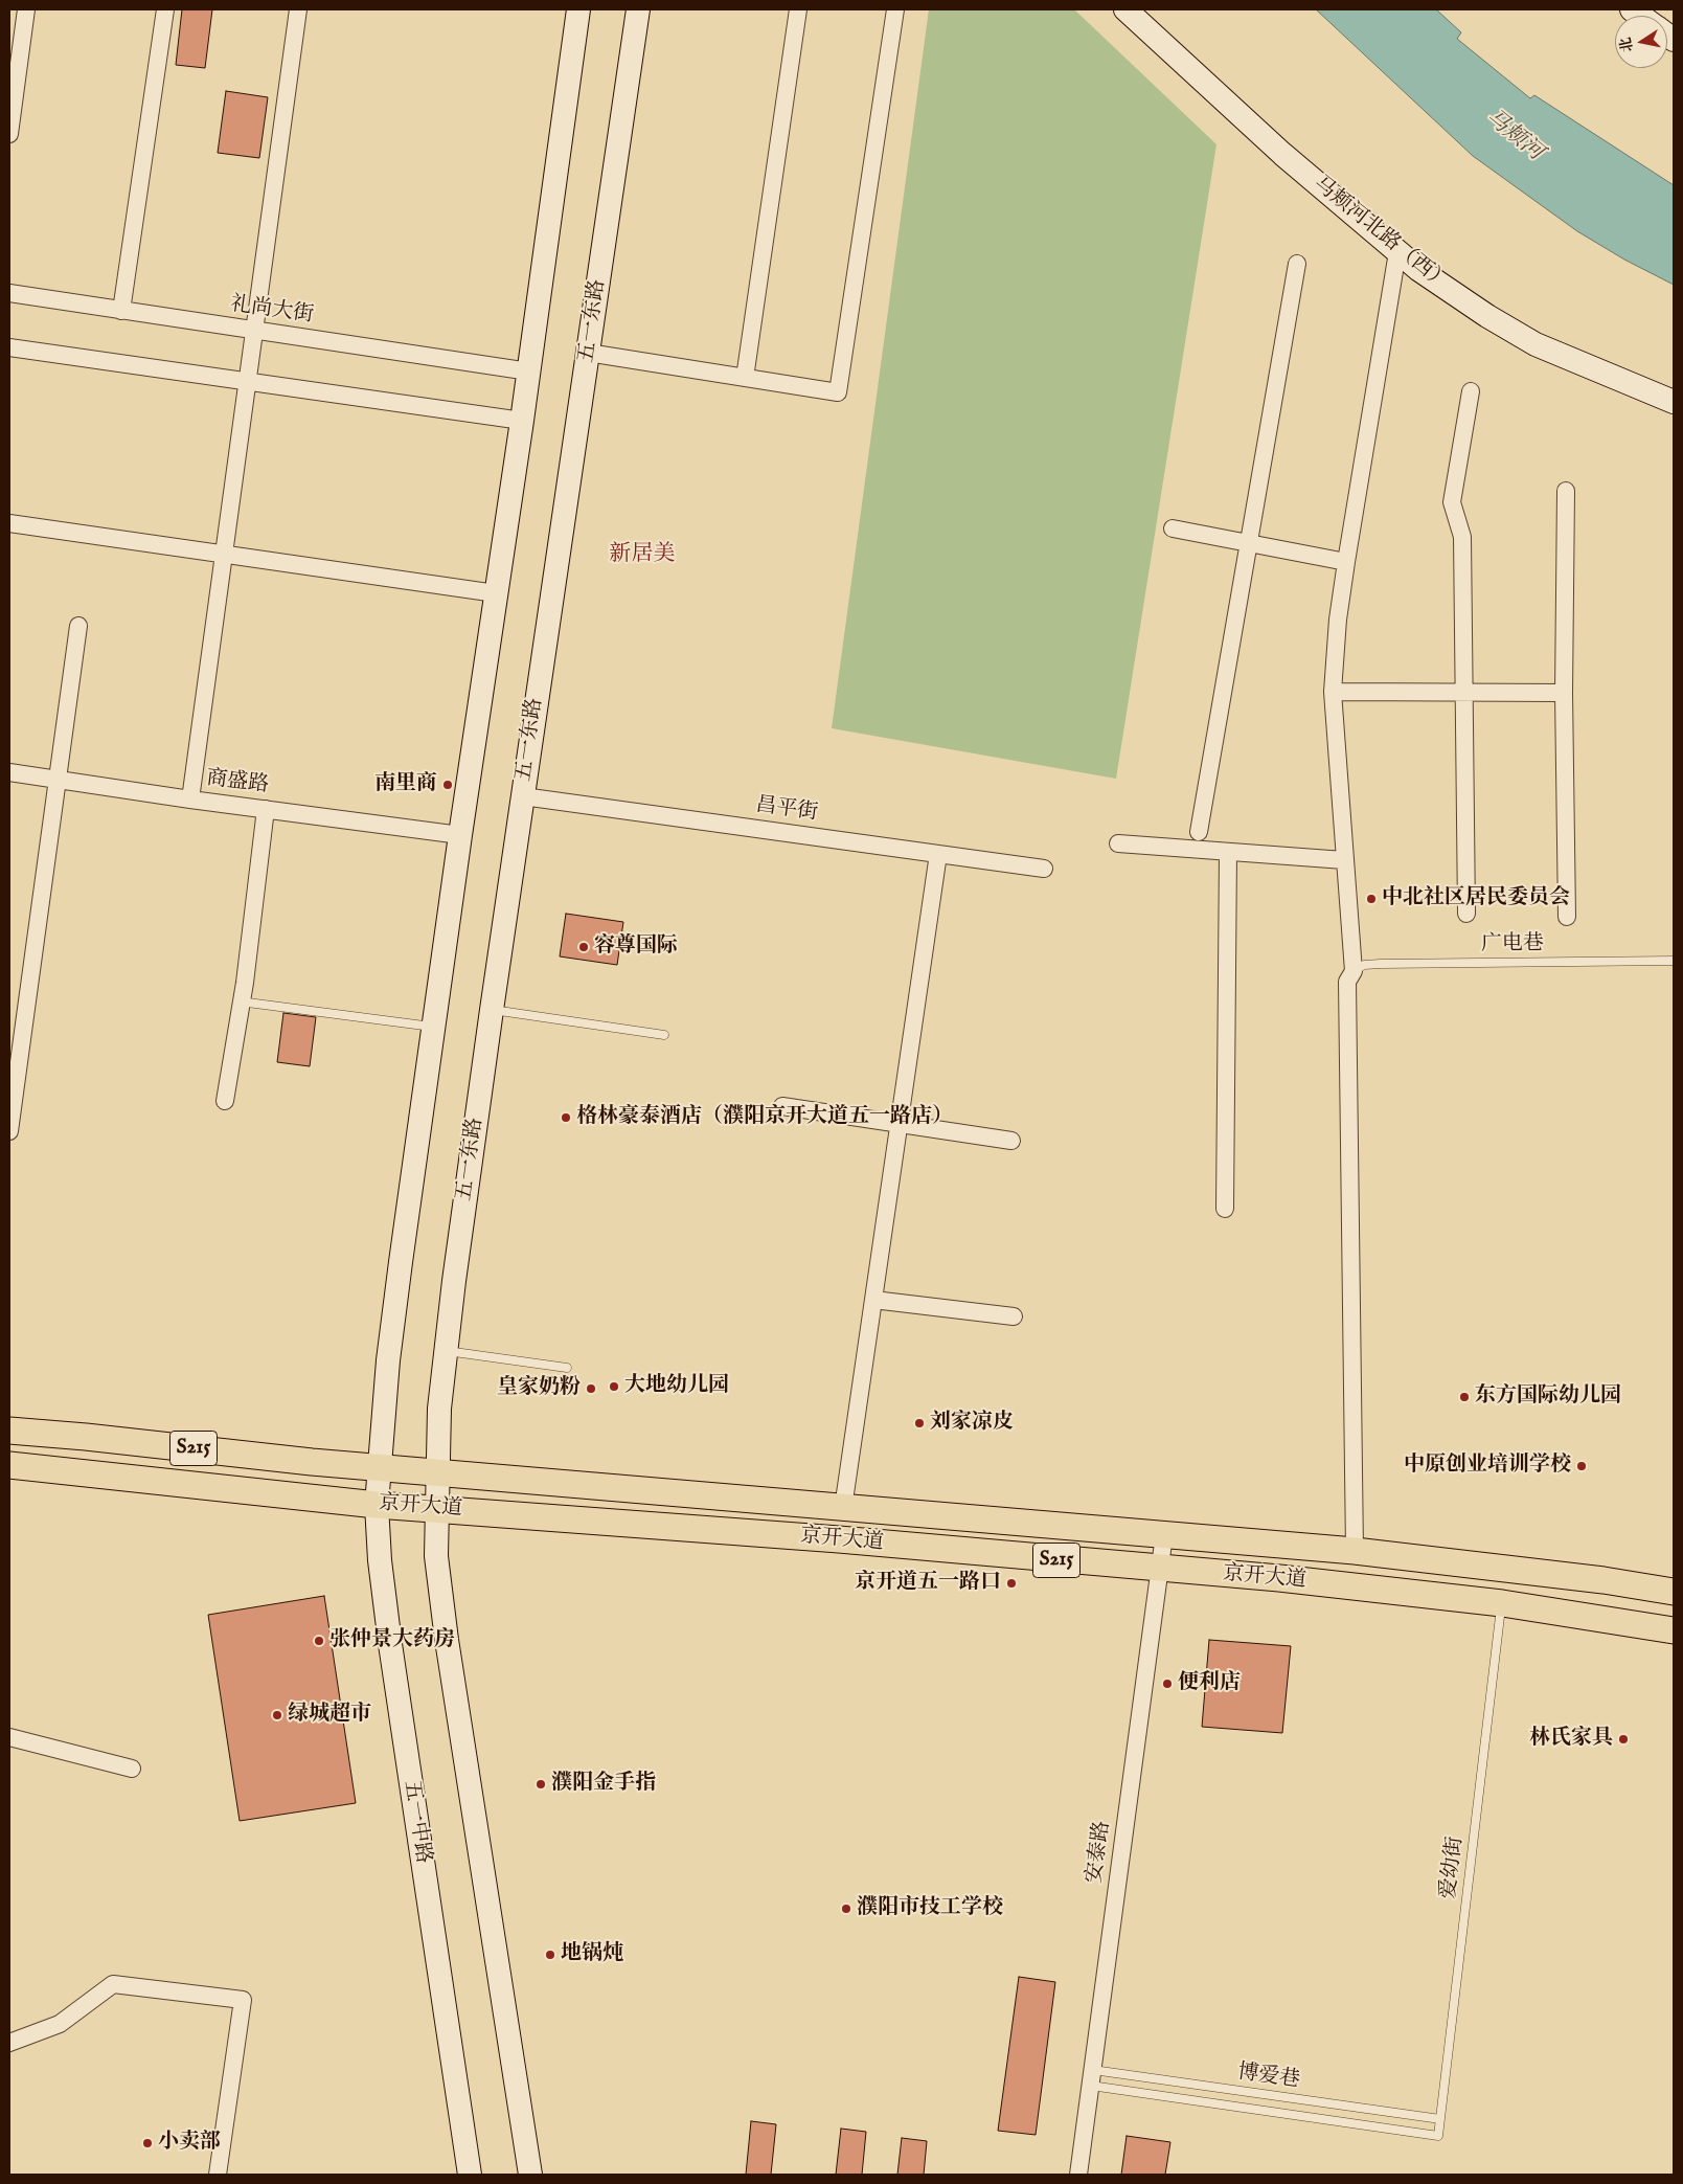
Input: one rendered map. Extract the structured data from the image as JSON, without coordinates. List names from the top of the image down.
{
  "streets": {
    "main road": ["S215", "京开大道"],
    "street": [
      "马颊河北路（西）",
      "礼尚大街",
      "五一东路",
      "商盛路",
      "昌平街",
      "五一中路",
      "安泰路"
    ],
    "lane": ["广电巷", "爱幼街", "博爱巷"]
  },
  "crossings": [
    ["五一东路", "昌平街"],
    ["五一东路", "京开大道"],
    ["京开大道", "五一中路"],
    ["京开大道", "安泰路"],
    ["京开大道", "爱幼街"],
    ["安泰路", "博爱巷"],
    ["爱幼街", "博爱巷"]
  ],
  "districts": ["新居美"],
  "water": ["马颊河"],
  "places": [
    "南里商",
    "中北社区居民委员会",
    "容尊国际",
    "格林豪泰酒店（濮阳京开大道五一路店）",
    "大地幼儿园",
    "皇家奶粉",
    "东方国际幼儿园",
    "刘家凉皮",
    "中原创业培训学校",
    "京开道五一路口",
    "张仲景大药房",
    "便利店",
    "绿城超市",
    "林氏家具",
    "濮阳金手指",
    "濮阳市技工学校",
    "地锅炖",
    "小卖部"
  ],
  "north": "left"
}
